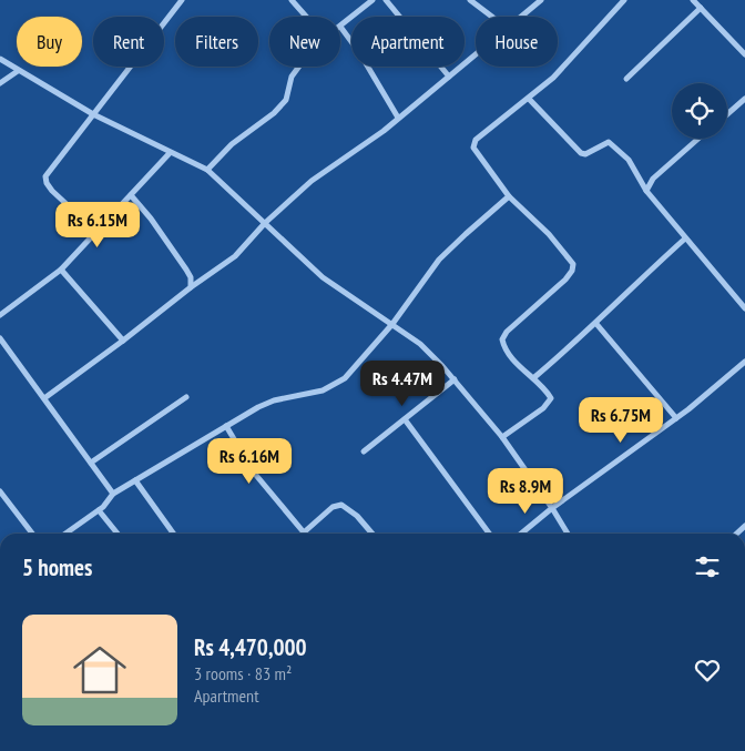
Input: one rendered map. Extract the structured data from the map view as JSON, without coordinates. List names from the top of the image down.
{
  "page": {
    "chip": [
      "Buy",
      "Rent",
      "Filters",
      "New",
      "Apartment",
      "House"
    ],
    "price": [
      "Rs 6.15M",
      "Rs 4.47M",
      "Rs 6.75M",
      "Rs 6.16M",
      "Rs 8.9M"
    ],
    "heading": "5 homes",
    "list": [
      {
        "name": "Rs 4,470,000",
        "note": "3 rooms · 83 m² · Apartment"
      }
    ]
  }
}
